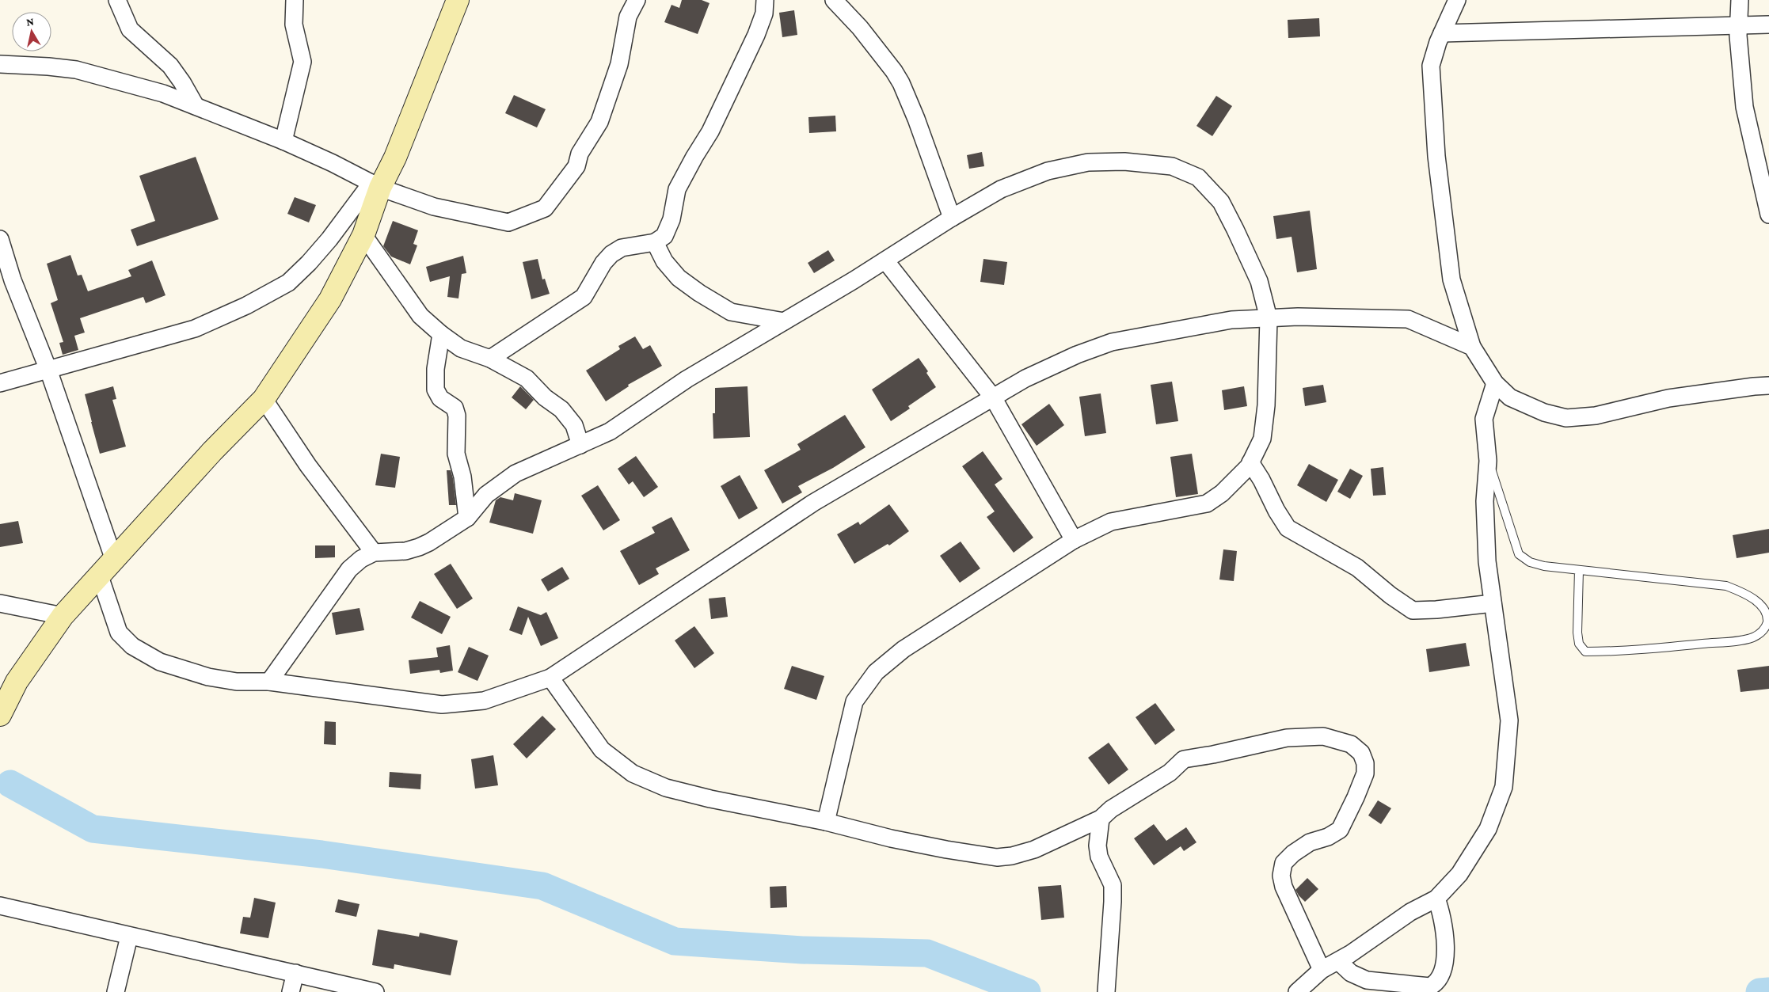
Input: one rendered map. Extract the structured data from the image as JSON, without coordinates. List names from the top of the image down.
{
  "north": "top"
}
